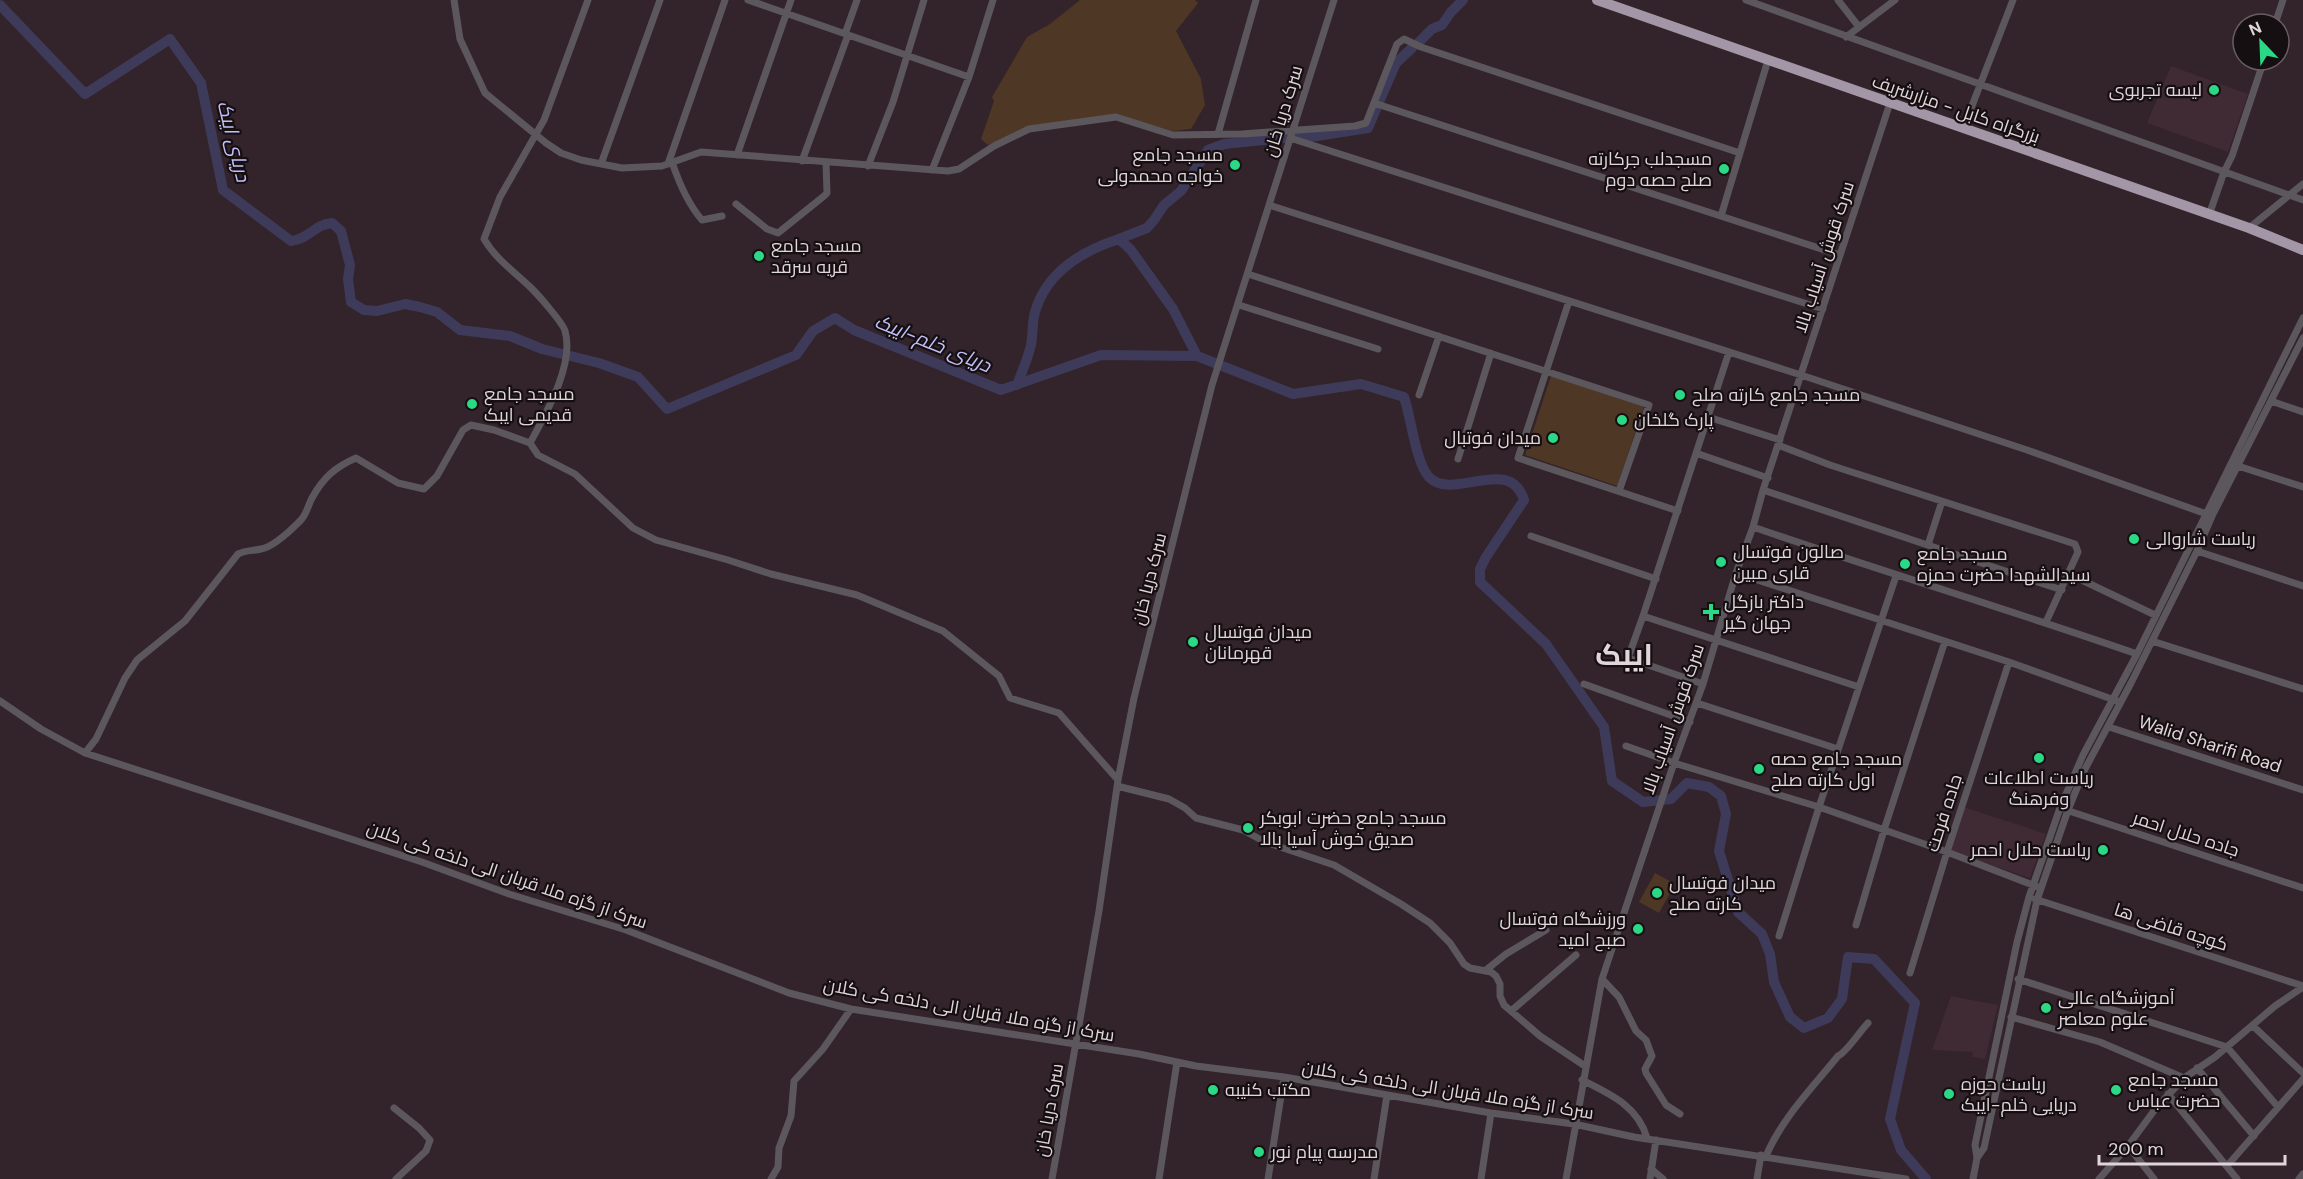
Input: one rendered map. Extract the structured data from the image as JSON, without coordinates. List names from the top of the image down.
{
  "streets": {
    "highway": ["بزرگراه کابل - مزارشریف"],
    "street": [
      "سرک دریا خان",
      "سرک قوش آسیاب بالا",
      "Walid Sharifi Road",
      "جاده فرحت",
      "جاده حلال احمر",
      "سرک از گزه ملا قربان الی دلخه کی کلان",
      "کوچه قاضی ها"
    ]
  },
  "crossings": [
    ["بزرگراه کابل - مزارشریف", "سرک قوش آسیاب بالا"],
    ["سرک دریا خان", "سرک از گزه ملا قربان الی دلخه کی کلان"],
    ["سرک قوش آسیاب بالا", "سرک از گزه ملا قربان الی دلخه کی کلان"]
  ],
  "districts": ["ایبک"],
  "water": ["دریای ایبک", "دریای خلم-ایبک"],
  "places": {
    "other": [
      "لیسه تجربوی",
      "مسجد جامع خواجه محمدولی",
      "مسجدلب جرکارته صلح حصه دوم",
      "مسجد جامع قریه سرقد",
      "مسجد جامع کارته صلح",
      "مسجد جامع قدیمی ایبک",
      "پارک گلخان",
      "میدان فوتبال",
      "ریاست شاروالی",
      "صالون فوتسال قاری مبین",
      "مسجد جامع سیدالشهدا حضرت حمزه",
      "میدان فوتسال قهرمانان",
      "ریاست اطلاعات وفرهنگ",
      "مسجد جامع حصه اول کارته صلح",
      "مسجد جامع حضرت ابوبکر صدیق خوش آسیا بالا",
      "ریاست حلال احمر",
      "میدان فوتسال کارته صلح",
      "ورزشگاه فوتسال صبح امید",
      "آموزشگاه عالی علوم معاصر",
      "مکتب کنیبه",
      "مسجد جامع حضرت عباس",
      "ریاست حوزه دریایی خلم-ایبک",
      "مدرسه پیام نور"
    ],
    "health": ["داکتر بازگل جهان گیر"]
  },
  "scale_bar": "200 m",
  "north": "top left"
}
